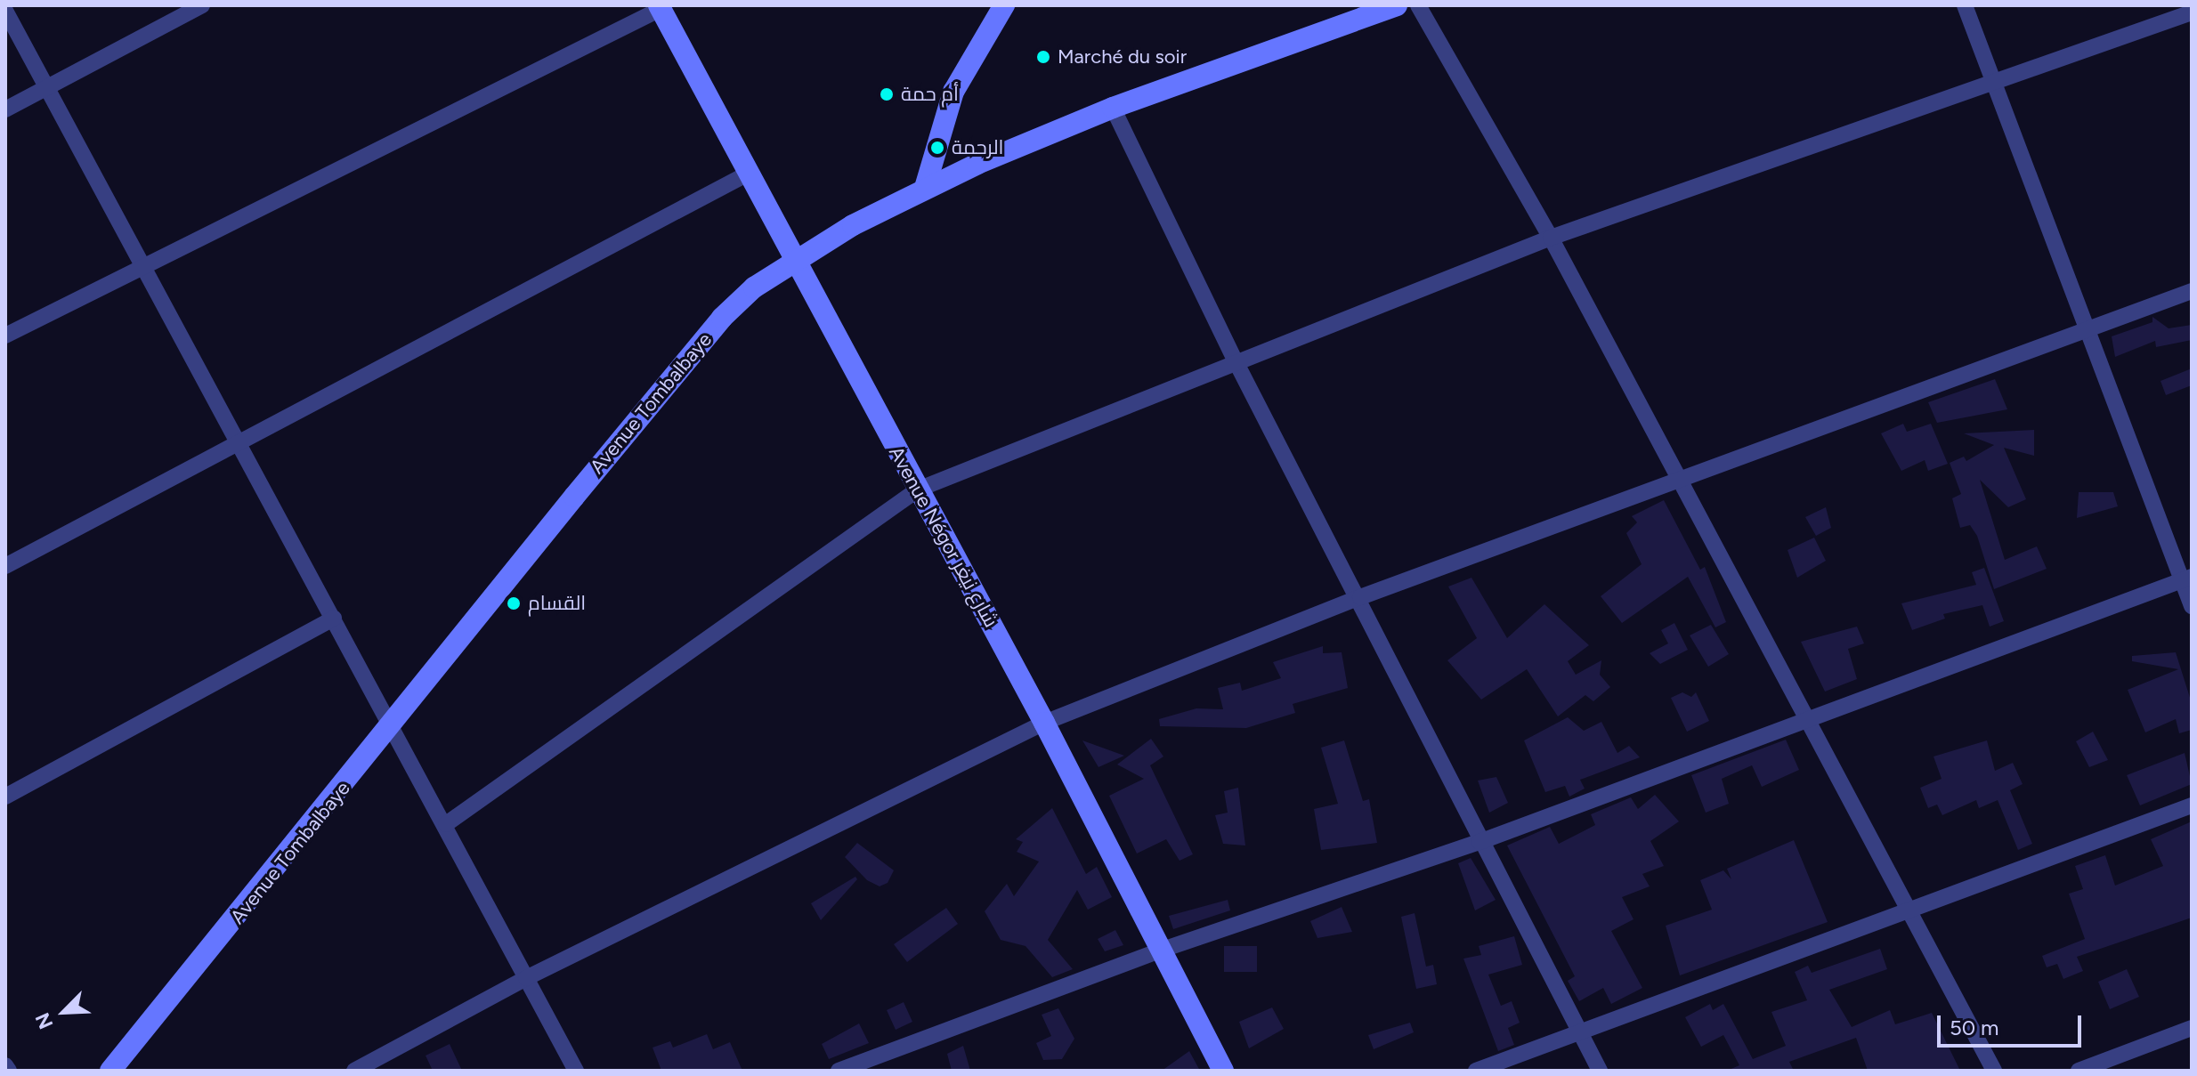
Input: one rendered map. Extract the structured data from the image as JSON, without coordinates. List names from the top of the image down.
{
  "streets": {
    "main road": ["Avenue Tombalbaye", "Avenue Négor شارع نيغر"]
  },
  "crossings": [
    ["Avenue Tombalbaye", "Avenue Négor شارع نيغر"]
  ],
  "places": [
    "Marché du soir",
    "أم حمة",
    "الرحمة",
    "القسام"
  ],
  "scale_bar": "50 m",
  "north": "bottom left"
}
